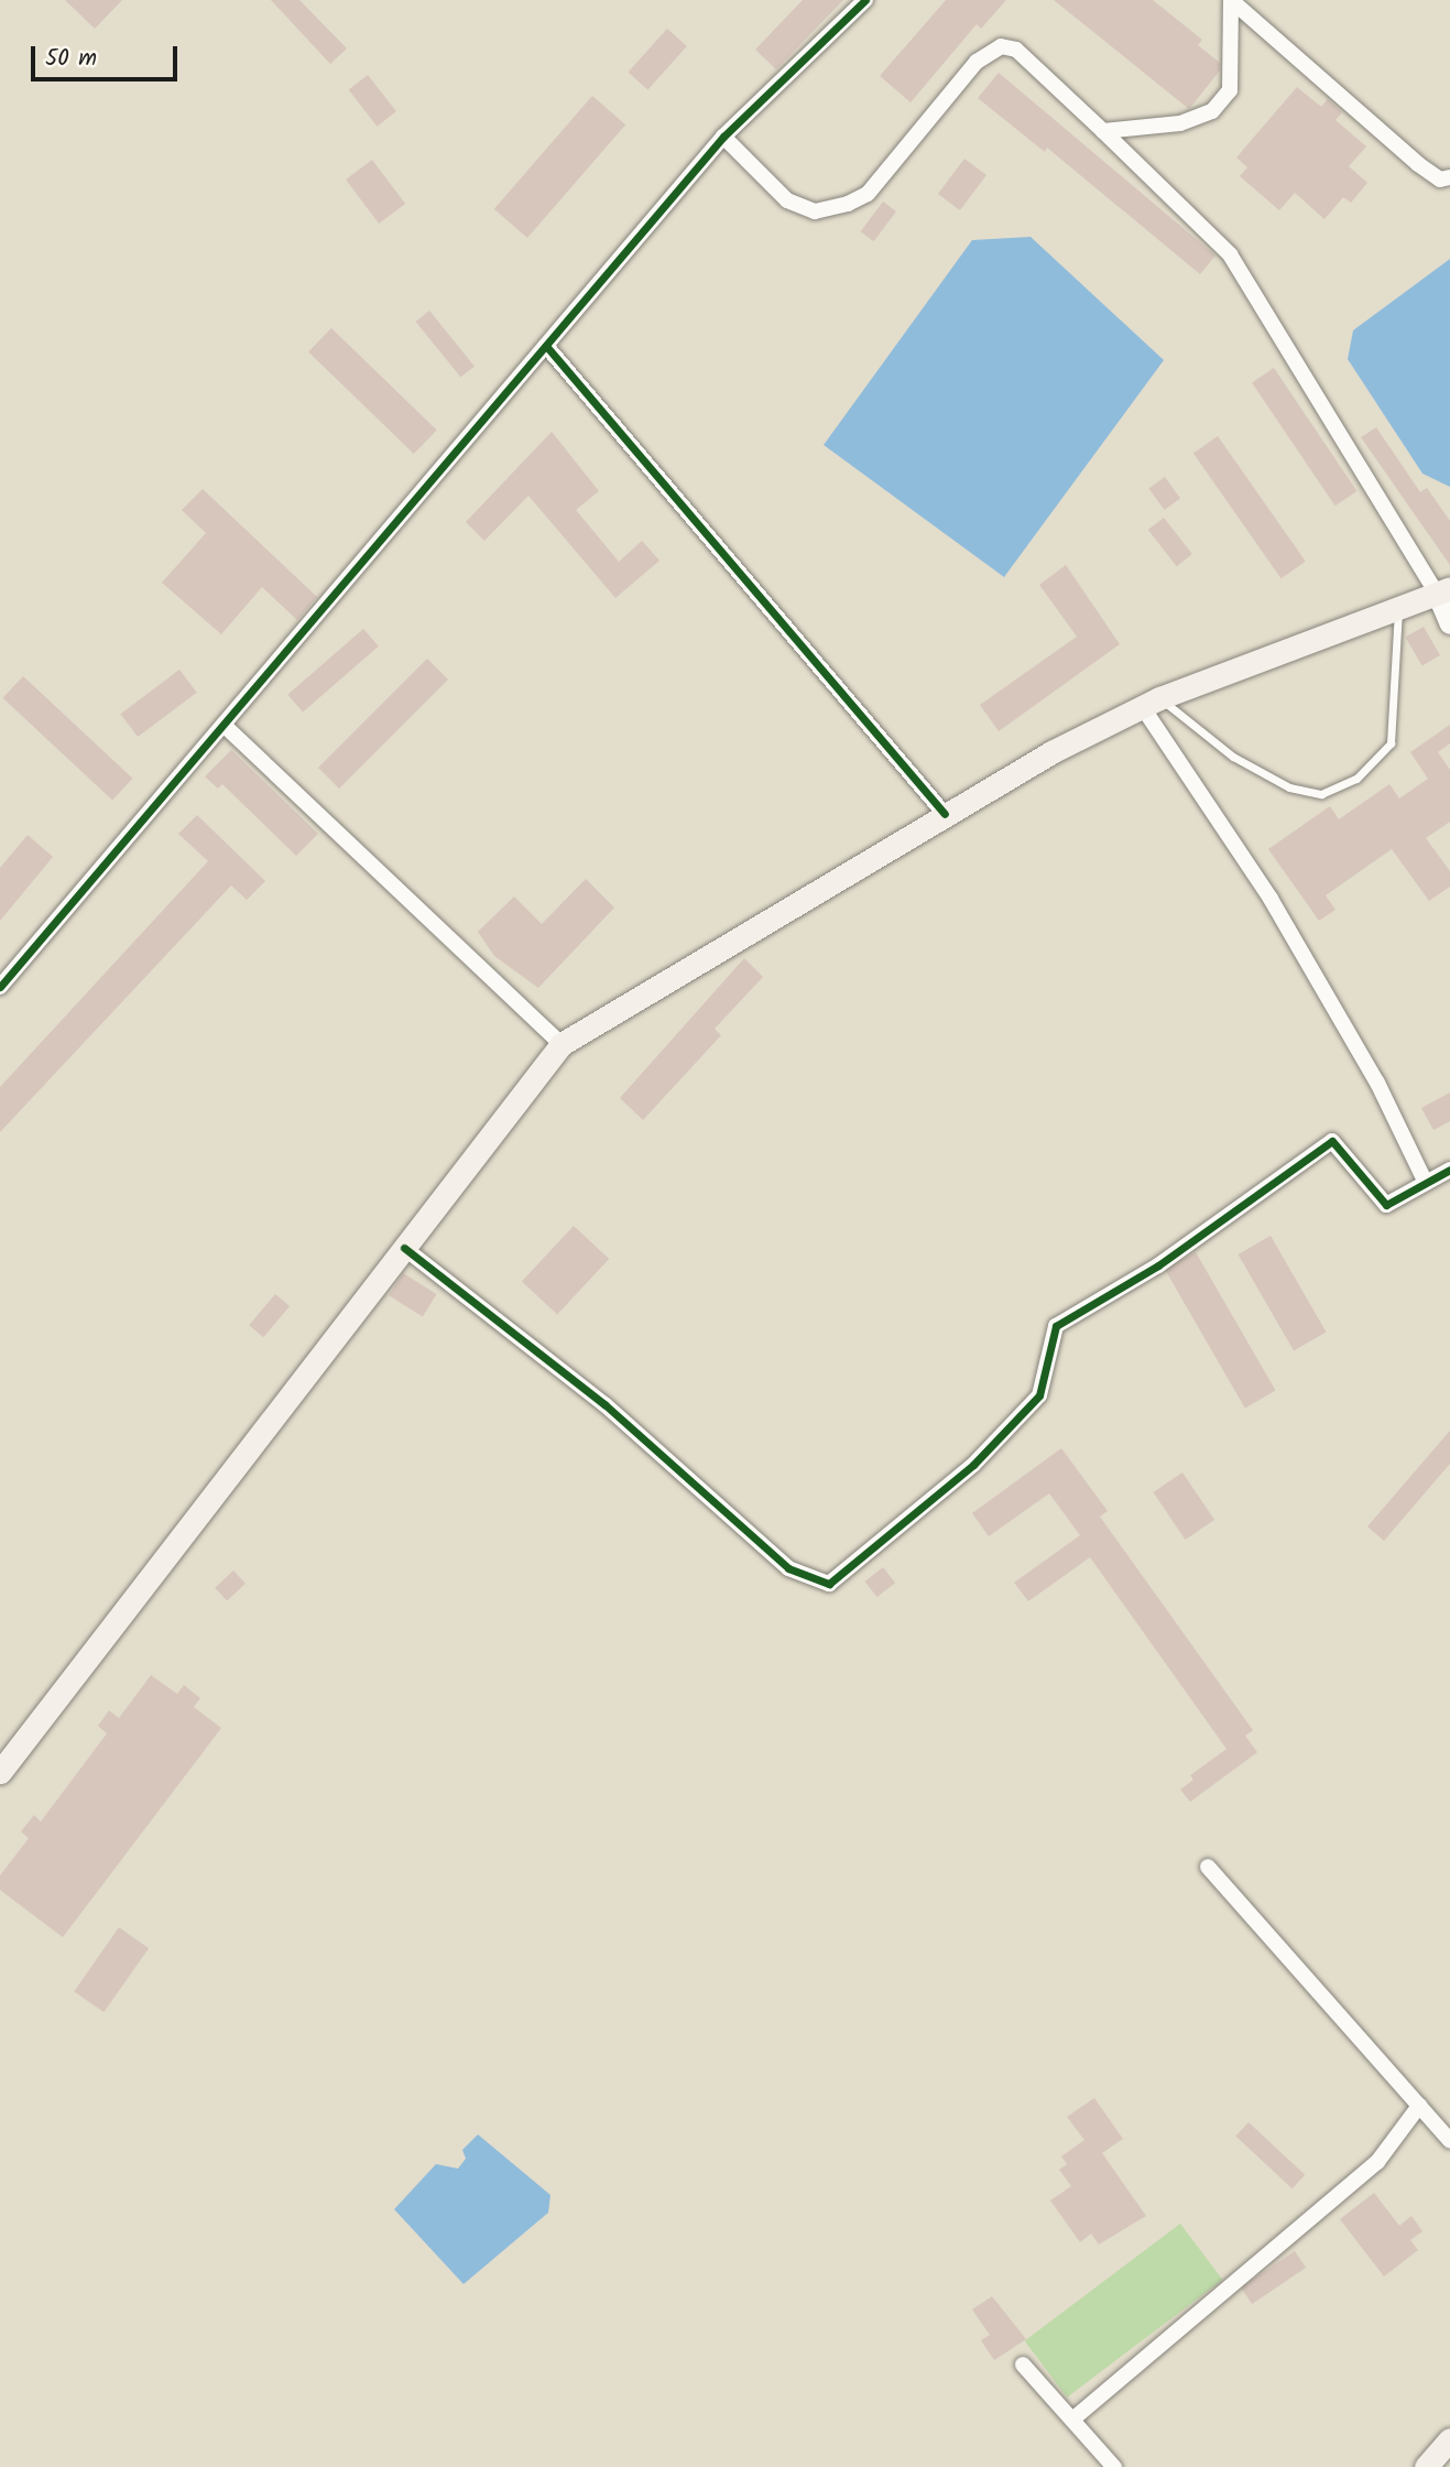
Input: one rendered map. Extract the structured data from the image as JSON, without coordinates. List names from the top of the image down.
{
  "scale_bar": "50 m"
}
